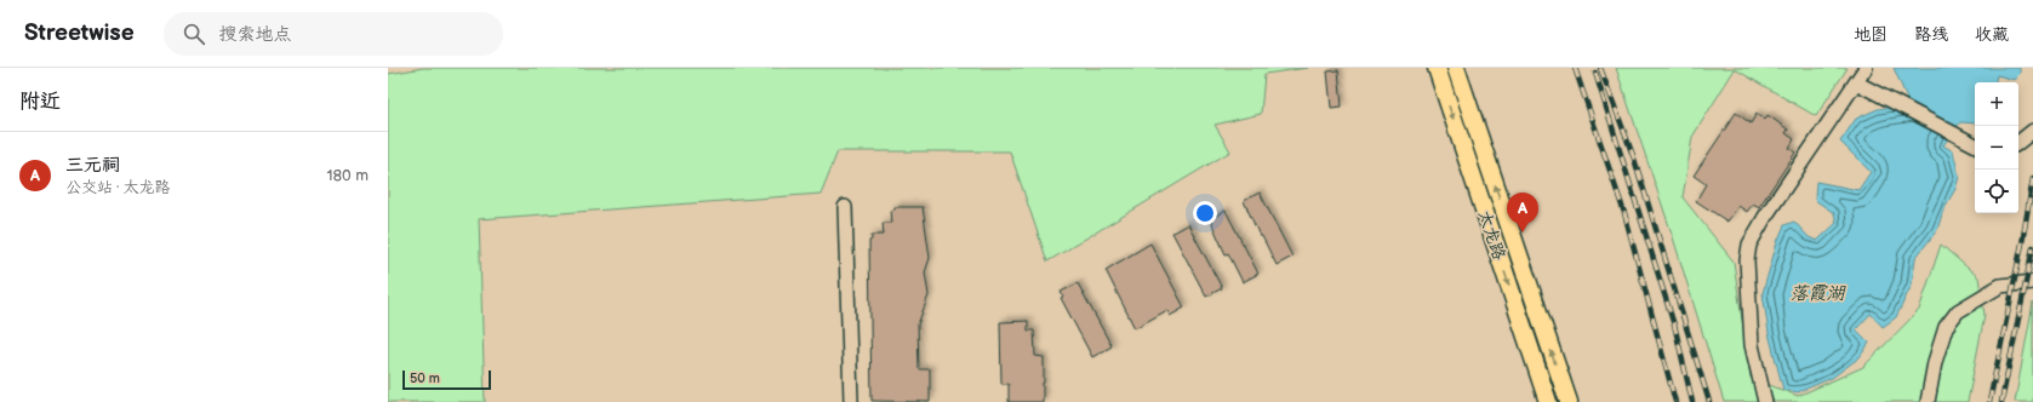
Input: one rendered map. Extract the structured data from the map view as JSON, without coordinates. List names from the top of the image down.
{
  "streets": {
    "main road": ["太龙路"]
  },
  "water": ["落霞湖"],
  "scale_bar": "50 m",
  "page": {
    "header": "Streetwise",
    "search": "搜索地点",
    "nav": ["地图", "路线", "收藏"],
    "heading": "附近",
    "map_buttons": ["+", "−"],
    "list": [
      {
        "mark": "A",
        "name": "三元祠",
        "note": "公交站 · 太龙路",
        "value": "180 m"
      }
    ],
    "pins": "A",
    "scale": "50 m"
  }
}
